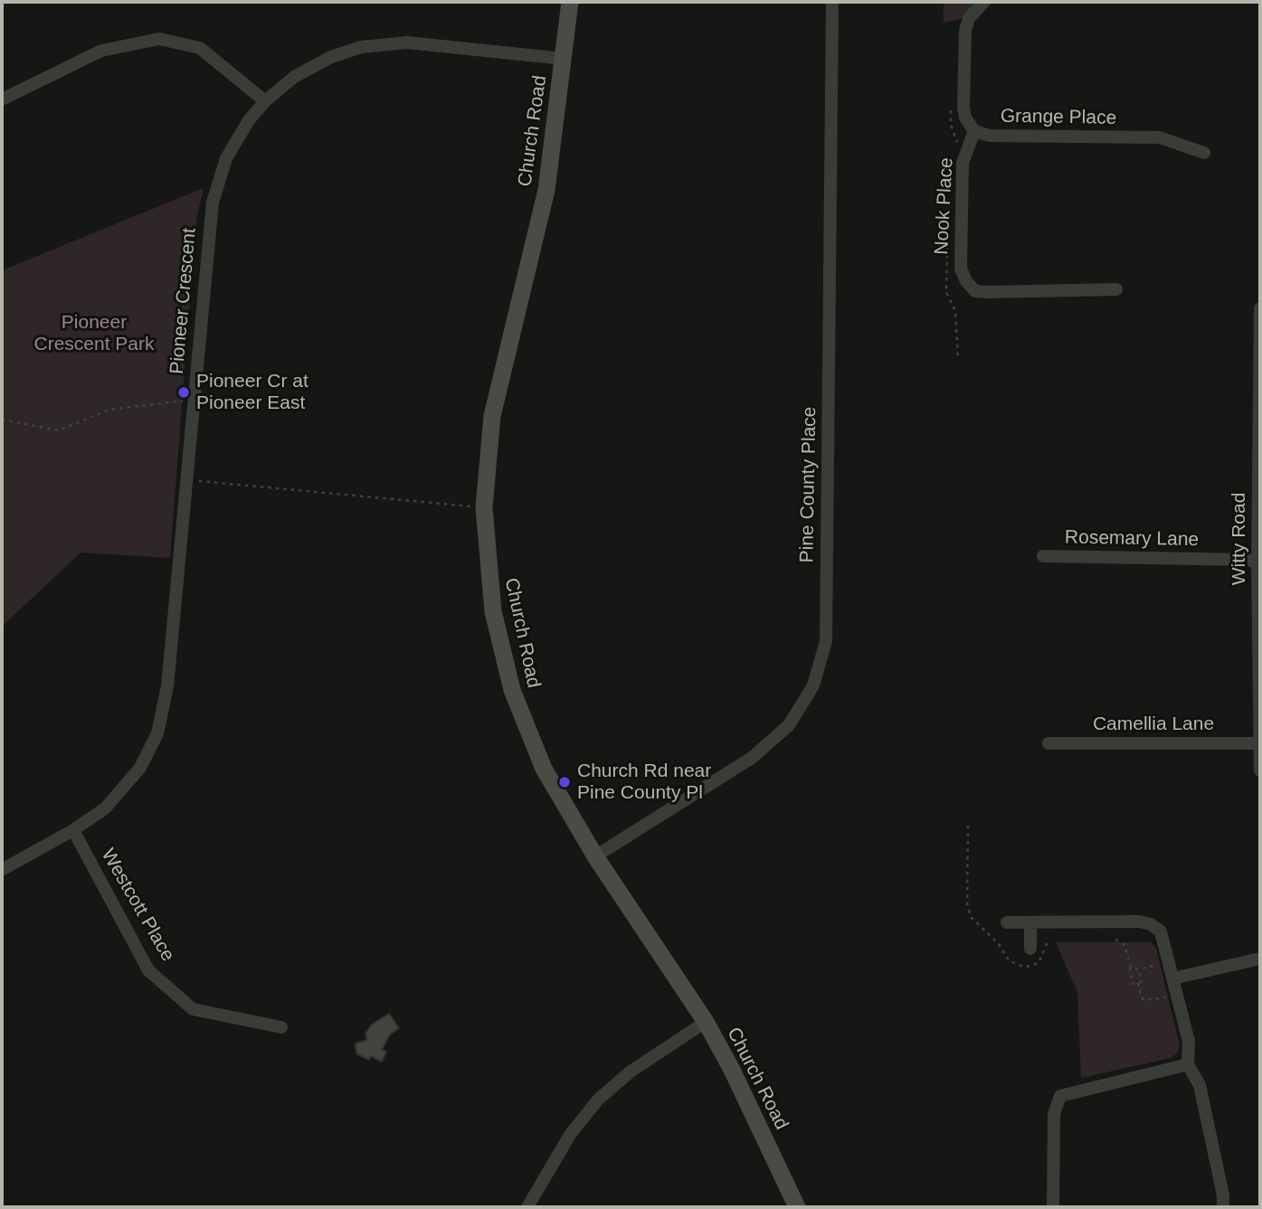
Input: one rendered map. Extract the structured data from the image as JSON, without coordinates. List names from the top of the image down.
{
  "streets": {
    "main road": ["Church Road"],
    "street": [
      "Grange Place",
      "Nook Place",
      "Pioneer Crescent",
      "Pine County Place",
      "Rosemary Lane",
      "Witty Road",
      "Camellia Lane",
      "Westcott Place"
    ]
  },
  "crossings": [
    ["Grange Place", "Nook Place"],
    ["Church Road", "Pioneer Crescent"],
    ["Church Road", "Pine County Place"],
    ["Pioneer Crescent", "Westcott Place"],
    ["Rosemary Lane", "Witty Road"],
    ["Witty Road", "Camellia Lane"]
  ],
  "parks": ["Pioneer Crescent Park"],
  "places": ["Pioneer Cr at Pioneer East", "Church Rd near Pine County Pl"]
}
